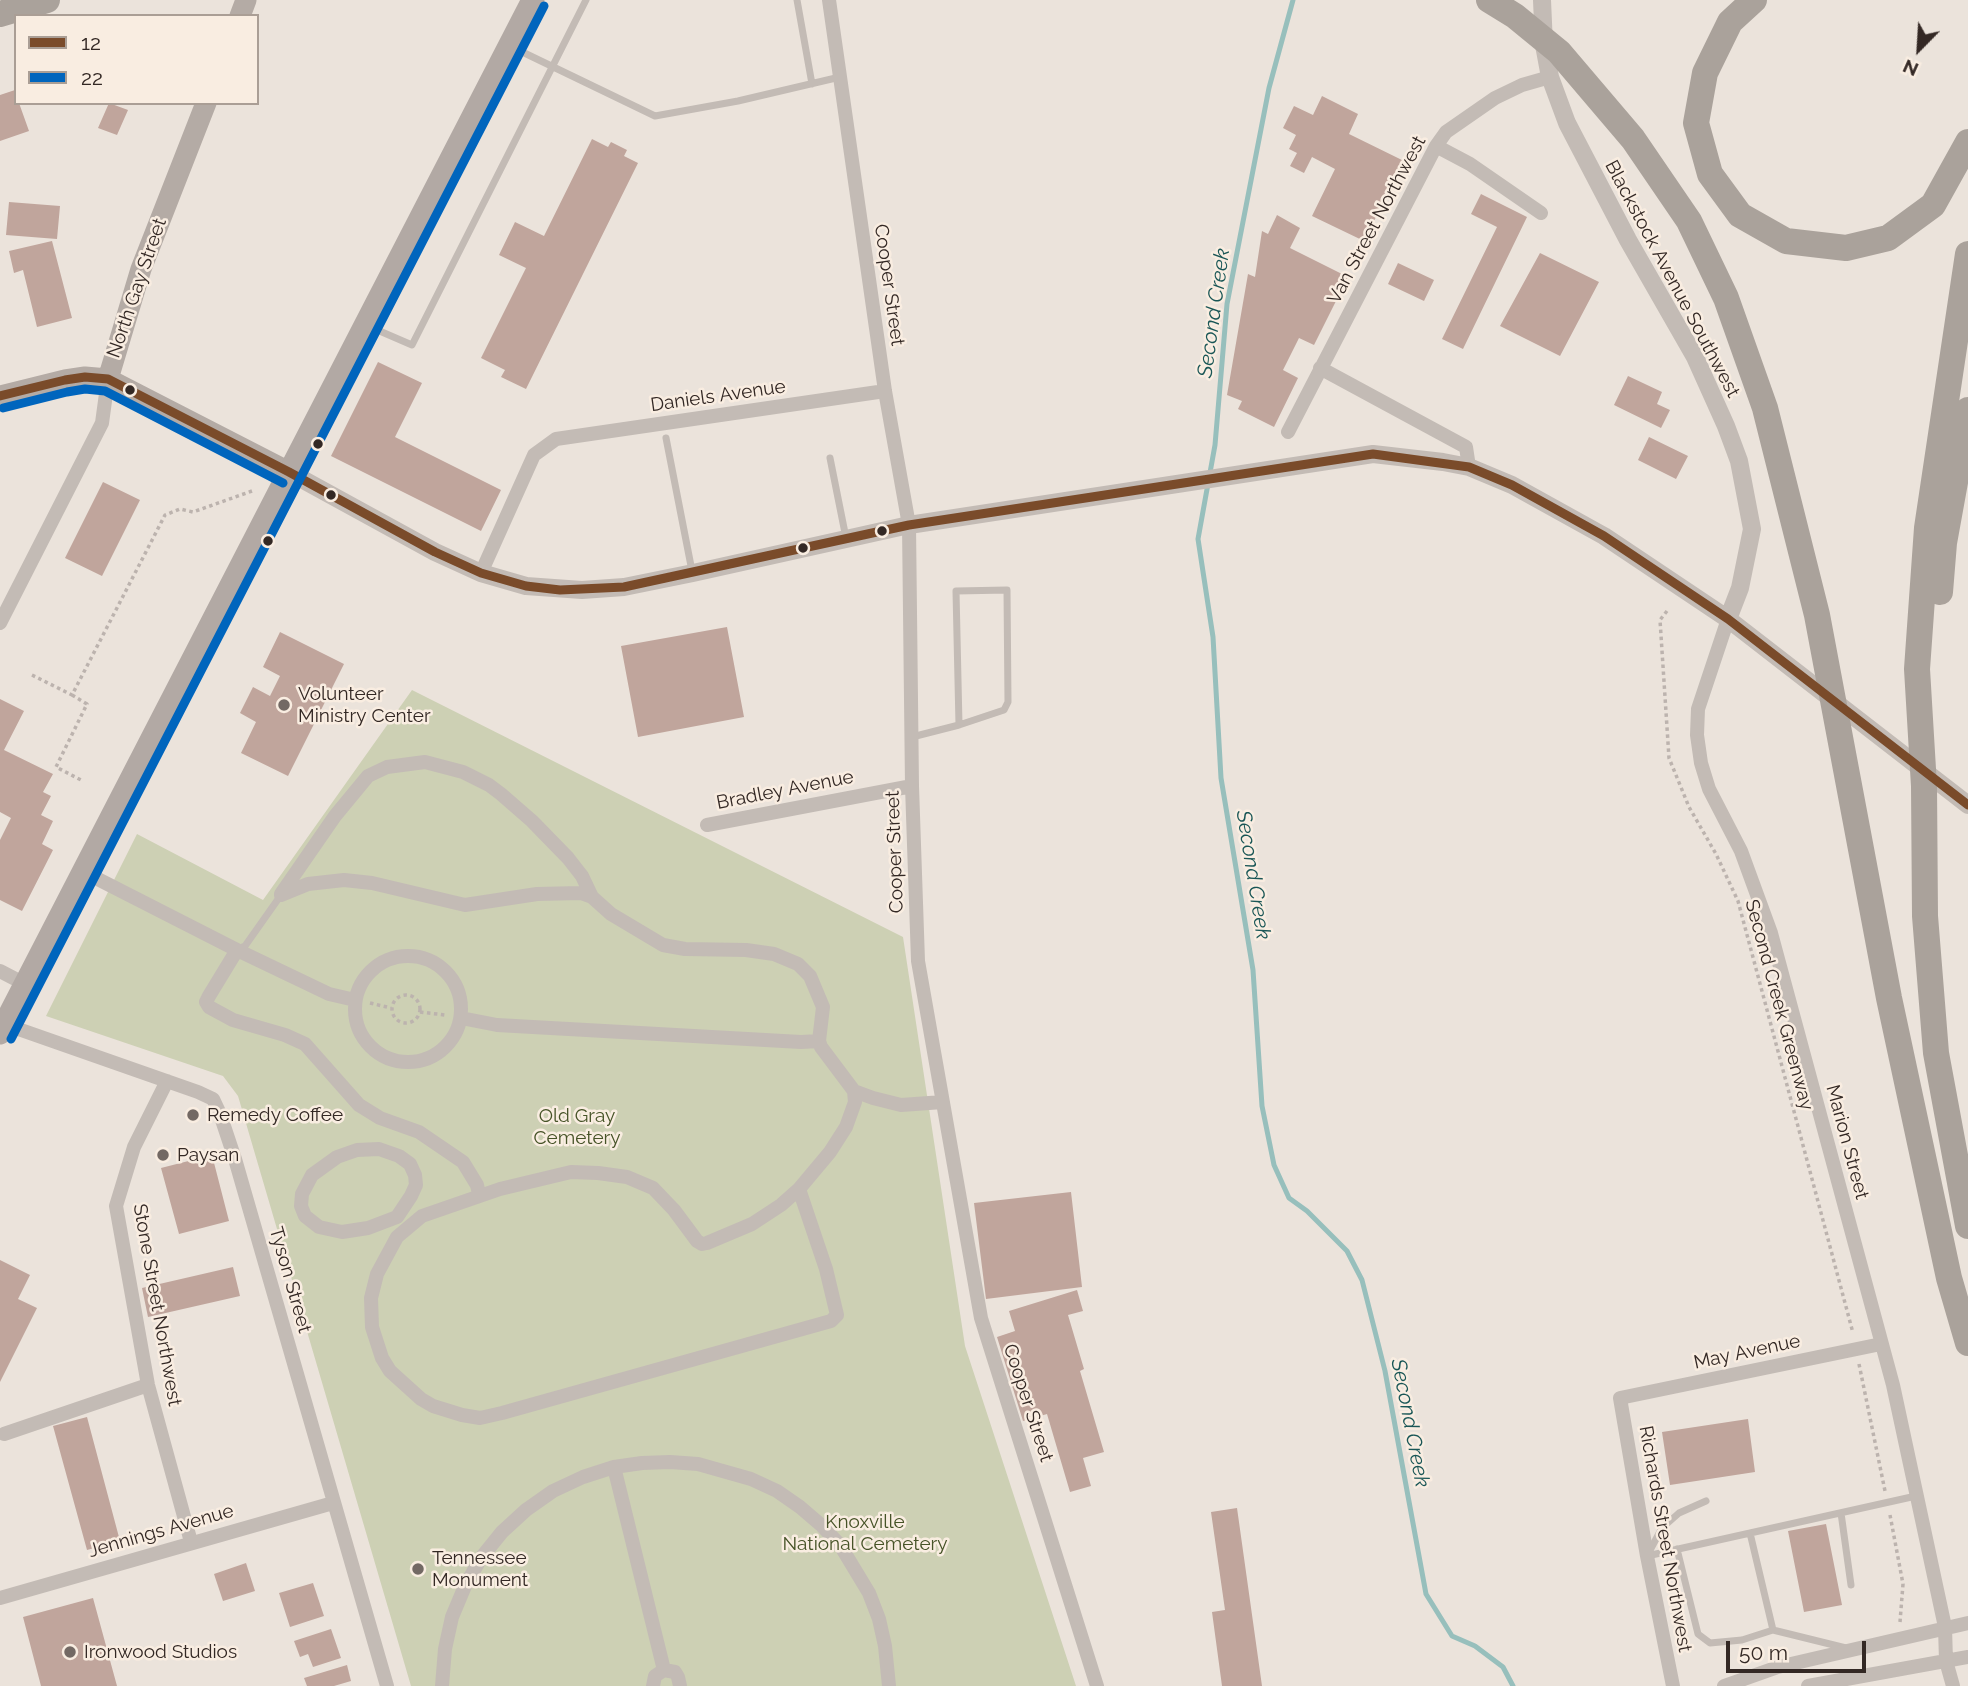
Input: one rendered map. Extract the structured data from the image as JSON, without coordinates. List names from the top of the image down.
{
  "streets": {
    "main road": ["North Gay Street"],
    "street": [
      "Van Street Northwest",
      "Blackstock Avenue Southwest",
      "Cooper Street",
      "Daniels Avenue",
      "Bradley Avenue",
      "Marion Street",
      "Tyson Street",
      "Stone Street Northwest",
      "May Avenue",
      "Jennings Avenue",
      "Richards Street Northwest"
    ],
    "path": ["Second Creek Greenway"]
  },
  "crossings": [
    ["Van Street Northwest", "Blackstock Avenue Southwest"],
    ["Blackstock Avenue Southwest", "Marion Street"],
    ["Cooper Street", "Daniels Avenue"],
    ["Cooper Street", "Bradley Avenue"],
    ["Marion Street", "May Avenue"],
    ["Tyson Street", "Stone Street Northwest"],
    ["Tyson Street", "Jennings Avenue"],
    ["Stone Street Northwest", "Jennings Avenue"],
    ["May Avenue", "Richards Street Northwest"]
  ],
  "water": ["Second Creek"],
  "parks": ["Old Gray Cemetery", "Knoxville National Cemetery"],
  "places": [
    "Volunteer Ministry Center",
    "Remedy Coffee",
    "Paysan",
    "Tennessee Monument",
    "Ironwood Studios"
  ],
  "lines": ["transit line 22", "transit line 12"],
  "legend": ["12", "22"],
  "scale_bar": "50 m",
  "north": "bottom left"
}
